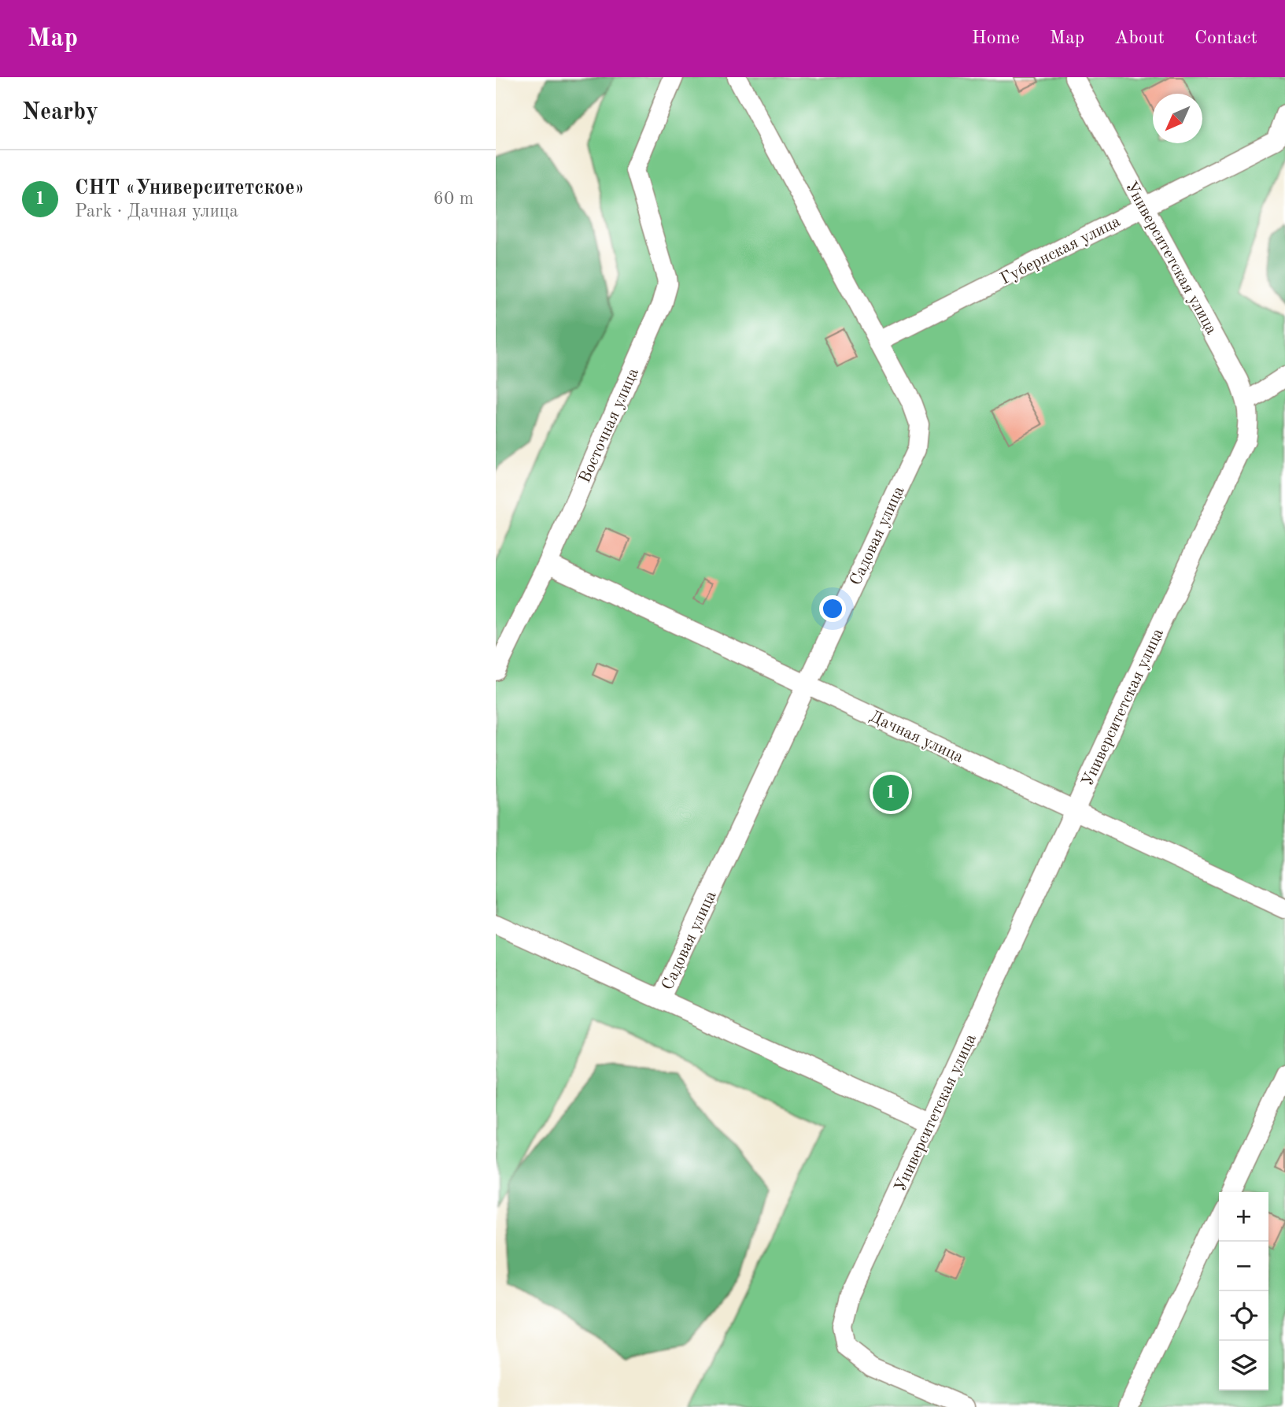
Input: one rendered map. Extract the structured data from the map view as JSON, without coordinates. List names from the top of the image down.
{
  "streets": {
    "street": [
      "Губернская улица",
      "Университетская улица",
      "Восточная улица",
      "Садовая улица",
      "Дачная улица"
    ]
  },
  "crossings": [
    ["Губернская улица", "Университетская улица"],
    ["Губернская улица", "Садовая улица"],
    ["Университетская улица", "Дачная улица"],
    ["Восточная улица", "Дачная улица"],
    ["Садовая улица", "Дачная улица"]
  ],
  "north": "bottom left",
  "page": {
    "header": "Map",
    "nav": [
      "Home",
      "Map",
      "About",
      "Contact"
    ],
    "heading": "Nearby",
    "list": [
      {
        "mark": "1",
        "name": "СНТ «Университетское»",
        "note": "Park · Дачная улица",
        "value": "60 m"
      }
    ],
    "pins": "1",
    "map_buttons": ["+", "−"]
  }
}
